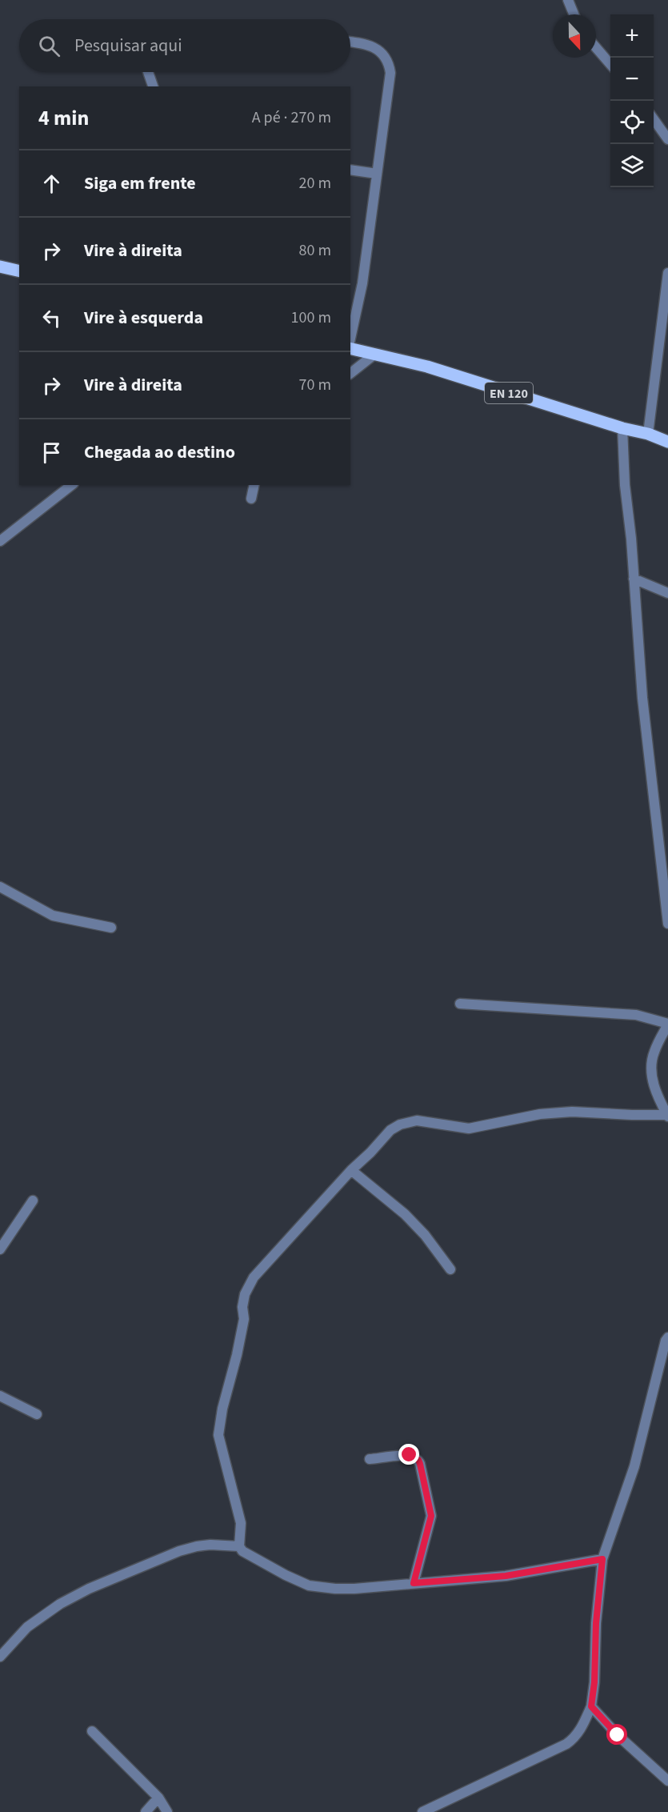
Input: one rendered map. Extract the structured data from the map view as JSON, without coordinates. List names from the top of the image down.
{
  "streets": {
    "main road": ["EN 120"]
  },
  "north": "bottom",
  "page": {
    "map_buttons": ["+", "−"],
    "search": "Pesquisar aqui",
    "heading": ["4 min", "A pé · 270 m"],
    "list": [
      ["Siga em frente", "20 m"],
      ["Vire à direita", "80 m"],
      ["Vire à esquerda", "100 m"],
      ["Vire à direita", "70 m"],
      "Chegada ao destino"
    ]
  }
}
